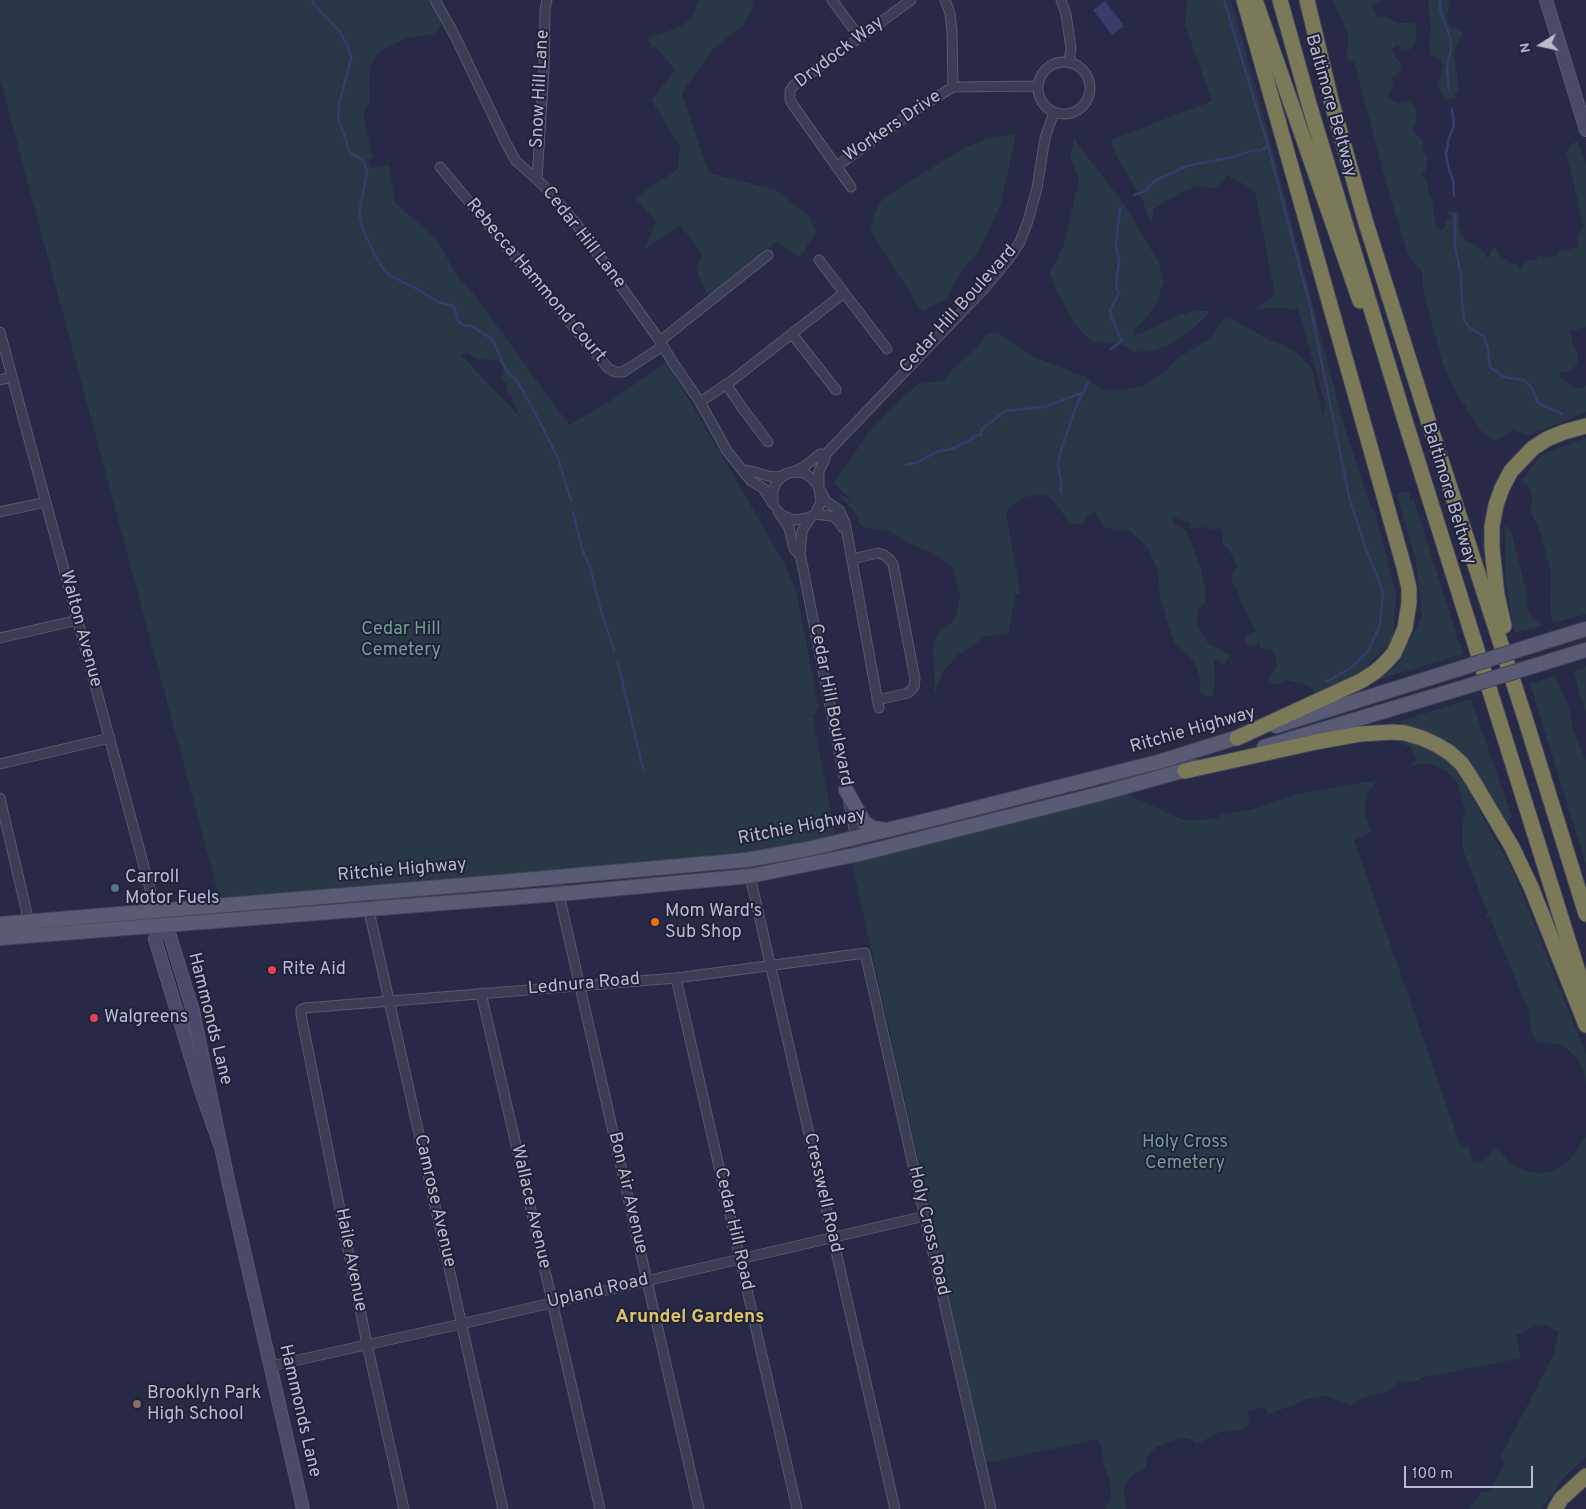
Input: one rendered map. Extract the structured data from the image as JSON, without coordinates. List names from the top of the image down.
{
  "streets": {
    "highway": ["Baltimore Beltway"],
    "main road": ["Ritchie Highway"],
    "street": [
      "Drydock Way",
      "Snow Hill Lane",
      "Workers Drive",
      "Cedar Hill Lane",
      "Rebecca Hammond Court",
      "Cedar Hill Boulevard",
      "Walton Avenue",
      "Lednura Road",
      "Hammonds Lane",
      "Bon Air Avenue",
      "Cresswell Road",
      "Camrose Avenue",
      "Wallace Avenue",
      "Cedar Hill Road",
      "Holy Cross Road",
      "Haile Avenue",
      "Upland Road"
    ]
  },
  "crossings": [
    ["Drydock Way", "Workers Drive"],
    ["Snow Hill Lane", "Cedar Hill Lane"],
    ["Workers Drive", "Cedar Hill Boulevard"],
    ["Cedar Hill Lane", "Rebecca Hammond Court"],
    ["Cedar Hill Lane", "Cedar Hill Boulevard"],
    ["Cedar Hill Boulevard", "Ritchie Highway"],
    ["Walton Avenue", "Ritchie Highway"],
    ["Walton Avenue", "Hammonds Lane"],
    ["Ritchie Highway", "Hammonds Lane"],
    ["Ritchie Highway", "Bon Air Avenue"],
    ["Ritchie Highway", "Cresswell Road"],
    ["Ritchie Highway", "Camrose Avenue"],
    ["Lednura Road", "Bon Air Avenue"],
    ["Lednura Road", "Cresswell Road"],
    ["Lednura Road", "Camrose Avenue"],
    ["Lednura Road", "Wallace Avenue"],
    ["Lednura Road", "Cedar Hill Road"],
    ["Lednura Road", "Holy Cross Road"],
    ["Lednura Road", "Haile Avenue"],
    ["Hammonds Lane", "Upland Road"],
    ["Bon Air Avenue", "Upland Road"],
    ["Cresswell Road", "Upland Road"],
    ["Camrose Avenue", "Upland Road"],
    ["Wallace Avenue", "Upland Road"],
    ["Cedar Hill Road", "Upland Road"],
    ["Holy Cross Road", "Upland Road"],
    ["Haile Avenue", "Upland Road"]
  ],
  "districts": ["Arundel Gardens"],
  "parks": ["Cedar Hill Cemetery", "Holy Cross Cemetery"],
  "places": [
    "Carroll Motor Fuels",
    "Mom Ward's Sub Shop",
    "Rite Aid",
    "Walgreens",
    "Brooklyn Park High School"
  ],
  "scale_bar": "100 m",
  "north": "left"
}
